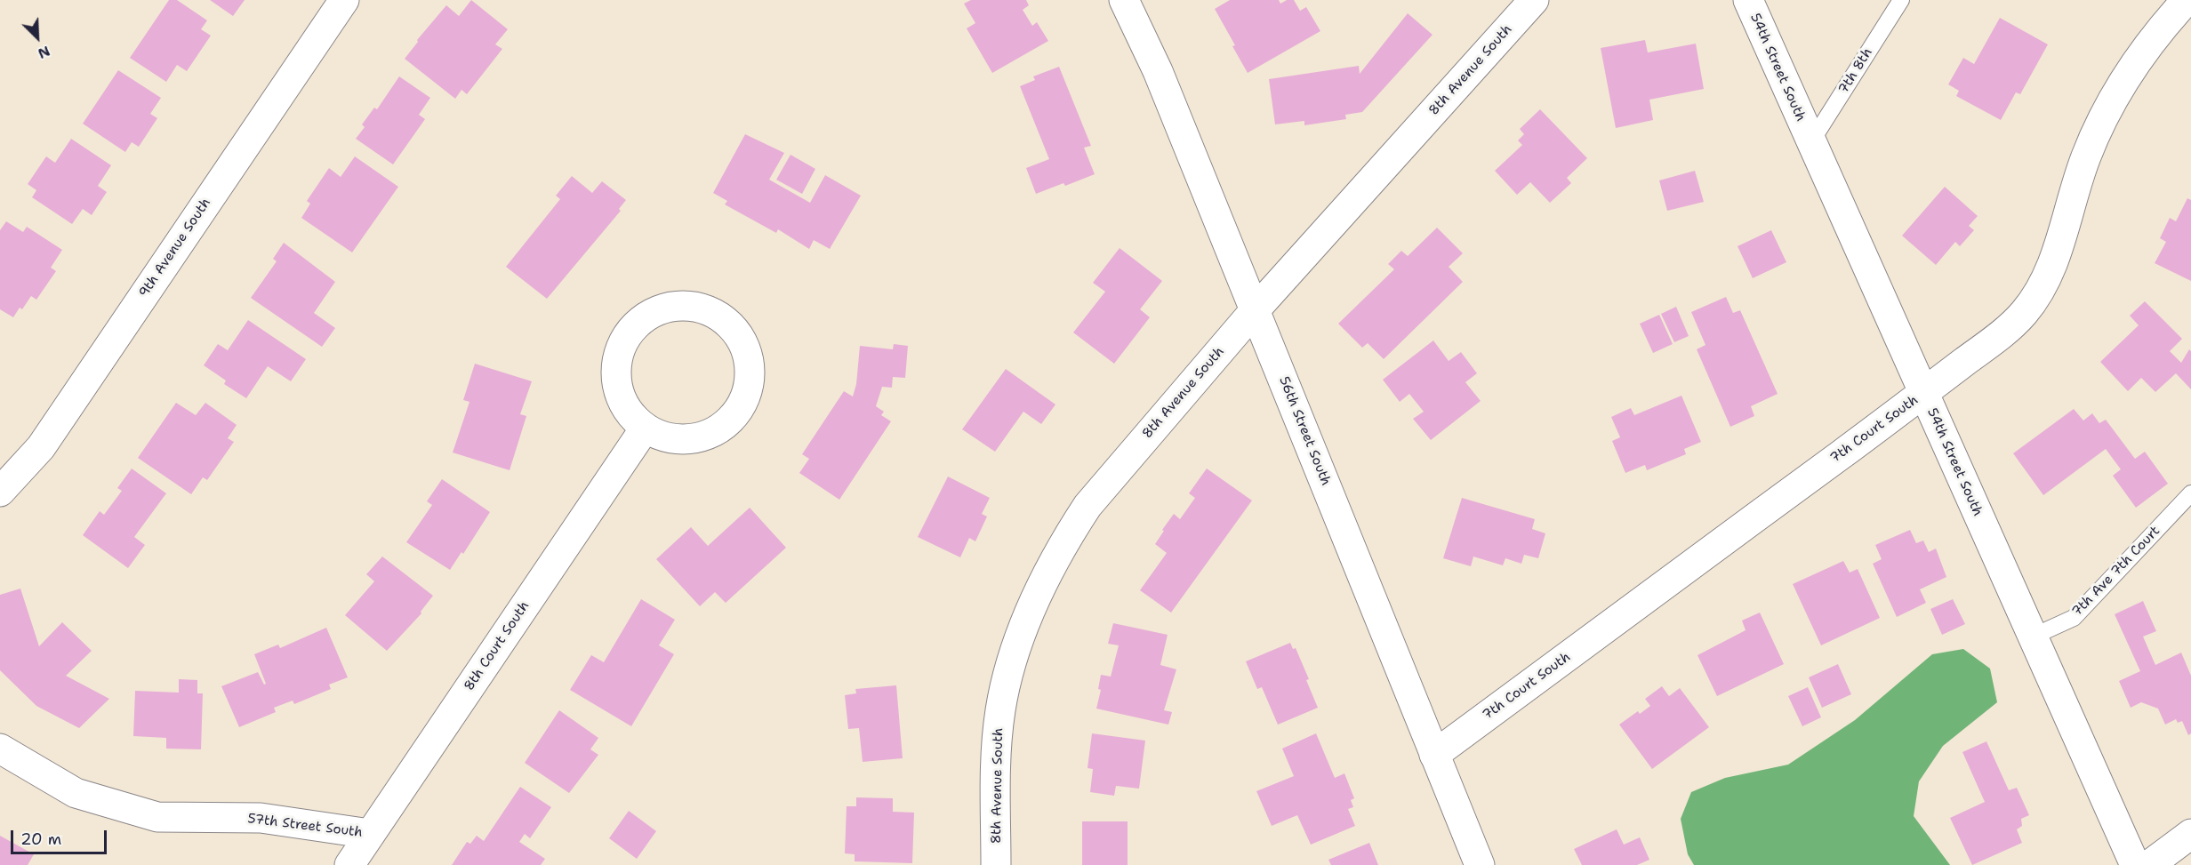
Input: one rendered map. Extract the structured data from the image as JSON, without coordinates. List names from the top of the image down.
{
  "streets": {
    "street": [
      "54th Street South",
      "8th Avenue South",
      "9th Avenue South",
      "7th Court South",
      "56th Street South",
      "8th Court South",
      "57th Street South"
    ],
    "lane": ["7th 8th", "7th Ave 7th Court"]
  },
  "crossings": [
    ["54th Street South", "7th 8th"],
    ["54th Street South", "7th Court South"],
    ["54th Street South", "7th Ave 7th Court"],
    ["8th Avenue South", "56th Street South"],
    ["7th Court South", "56th Street South"],
    ["8th Court South", "57th Street South"]
  ],
  "scale_bar": "20 m",
  "north": "bottom right"
}
